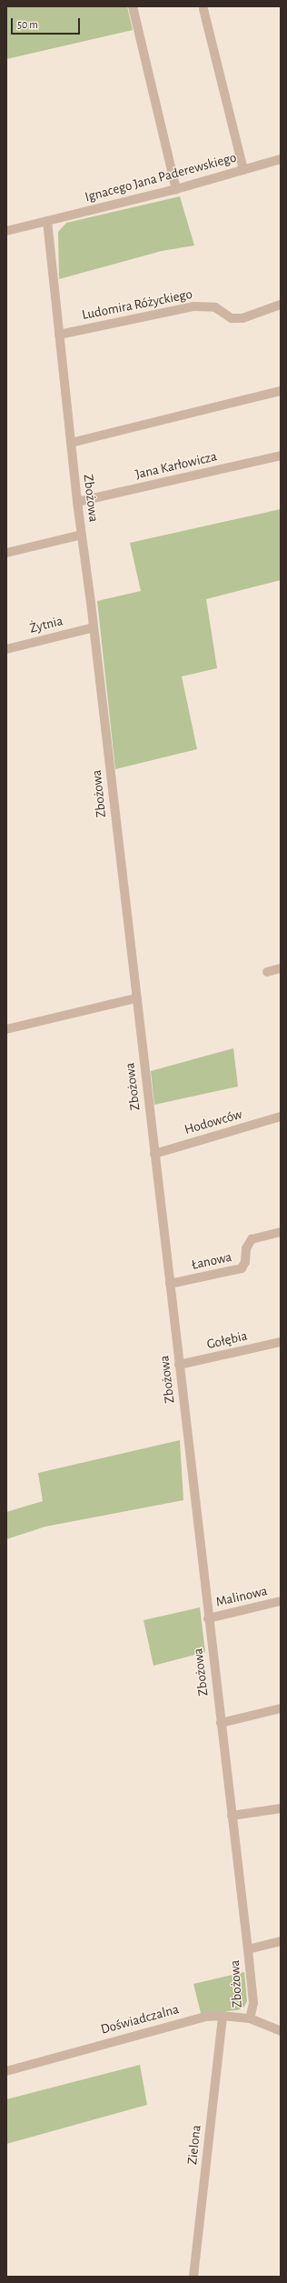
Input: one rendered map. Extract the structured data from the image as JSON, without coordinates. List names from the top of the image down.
{
  "streets": {
    "street": [
      "Ignacego Jana Paderewskiego",
      "Ludomira Różyckiego",
      "Jana Karłowicza",
      "Zbożowa",
      "Żytnia",
      "Hodowców",
      "Łanowa",
      "Gołębia",
      "Malinowa",
      "Doświadczalna",
      "Zielona"
    ]
  },
  "crossings": [
    ["Ignacego Jana Paderewskiego", "Zbożowa"],
    ["Ludomira Różyckiego", "Zbożowa"],
    ["Jana Karłowicza", "Zbożowa"],
    ["Zbożowa", "Żytnia"],
    ["Zbożowa", "Hodowców"],
    ["Zbożowa", "Łanowa"],
    ["Zbożowa", "Gołębia"],
    ["Zbożowa", "Malinowa"],
    ["Zbożowa", "Doświadczalna"],
    ["Doświadczalna", "Zielona"]
  ],
  "scale_bar": "50 m"
}
